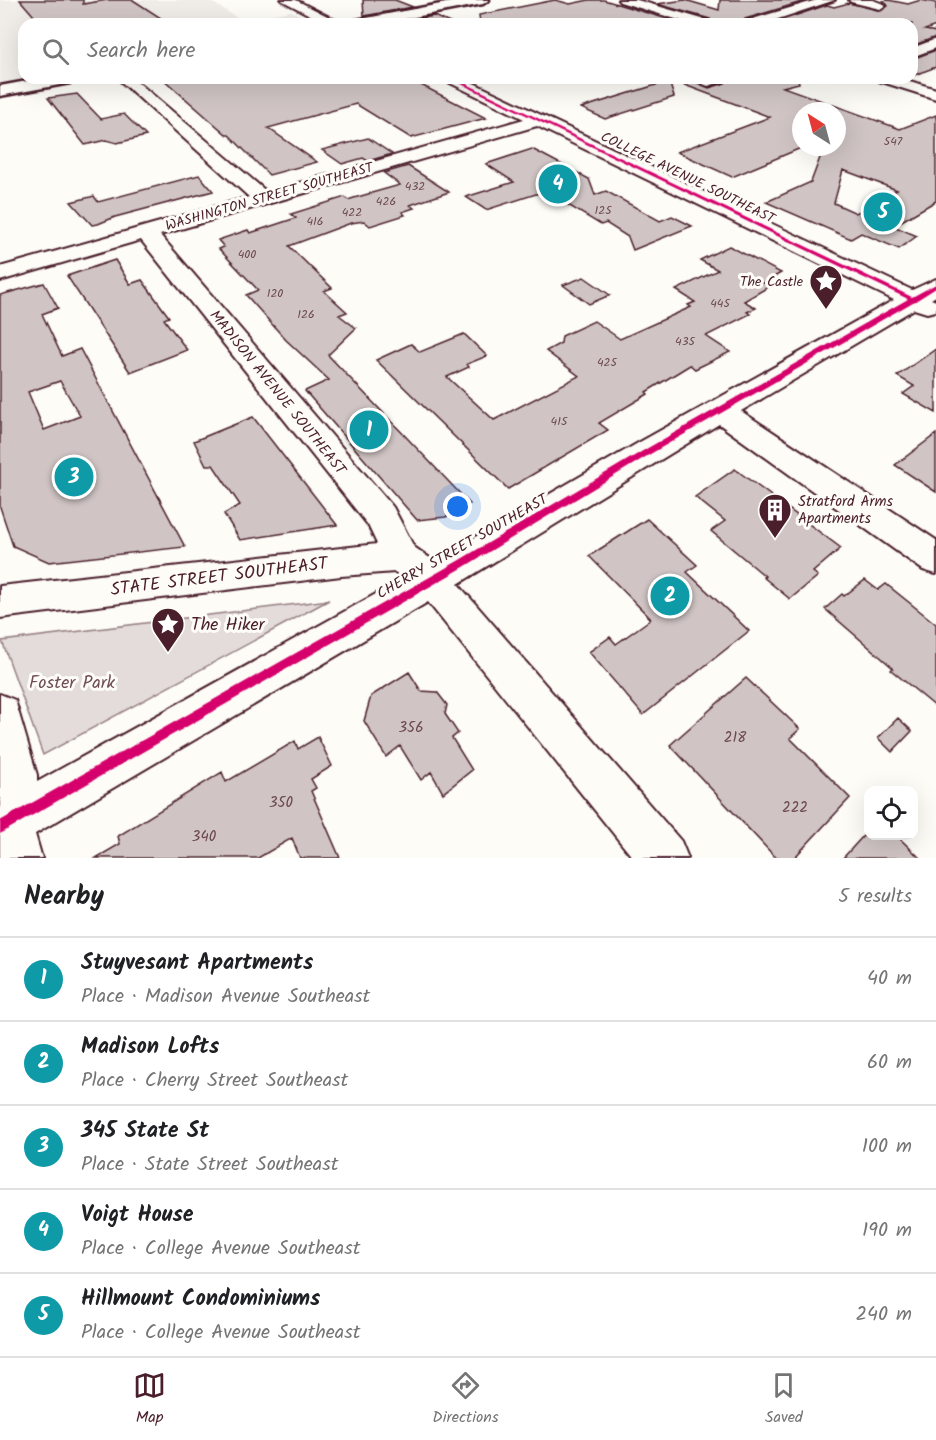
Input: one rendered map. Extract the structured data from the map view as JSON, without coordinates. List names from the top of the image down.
{
  "streets": {
    "street": [
      "COLLEGE AVENUE SOUTHEAST",
      "WASHINGTON STREET SOUTHEAST",
      "MADISON AVENUE SOUTHEAST",
      "CHERRY STREET SOUTHEAST",
      "STATE STREET SOUTHEAST"
    ]
  },
  "crossings": [
    ["COLLEGE AVENUE SOUTHEAST", "WASHINGTON STREET SOUTHEAST"],
    ["COLLEGE AVENUE SOUTHEAST", "CHERRY STREET SOUTHEAST"],
    ["WASHINGTON STREET SOUTHEAST", "MADISON AVENUE SOUTHEAST"],
    ["MADISON AVENUE SOUTHEAST", "CHERRY STREET SOUTHEAST"],
    ["MADISON AVENUE SOUTHEAST", "STATE STREET SOUTHEAST"],
    ["CHERRY STREET SOUTHEAST", "STATE STREET SOUTHEAST"]
  ],
  "parks": ["Foster Park"],
  "places": {
    "place": ["The Castle", "The Hiker"],
    "building": ["Stratford Arms Apartments"]
  },
  "house_numbers": [
    "547",
    "432",
    "426",
    "125",
    "422",
    "416",
    "400",
    "120",
    "445",
    "126",
    "435",
    "425",
    "415",
    "356",
    "218",
    "350",
    "222",
    "340"
  ],
  "north": "top left",
  "page": {
    "search": "Search here",
    "pins": [
      "4",
      "5",
      "1",
      "3",
      "2"
    ],
    "heading": ["Nearby", "5 results"],
    "list": [
      {
        "mark": "1",
        "name": "Stuyvesant Apartments",
        "note": "Place · Madison Avenue Southeast",
        "value": "40 m"
      },
      {
        "mark": "2",
        "name": "Madison Lofts",
        "note": "Place · Cherry Street Southeast",
        "value": "60 m"
      },
      {
        "mark": "3",
        "name": "345 State St",
        "note": "Place · State Street Southeast",
        "value": "100 m"
      },
      {
        "mark": "4",
        "name": "Voigt House",
        "note": "Place · College Avenue Southeast",
        "value": "190 m"
      },
      {
        "mark": "5",
        "name": "Hillmount Condominiums",
        "note": "Place · College Avenue Southeast",
        "value": "240 m"
      }
    ],
    "nav": ["Map", "Directions", "Saved"]
  }
}
